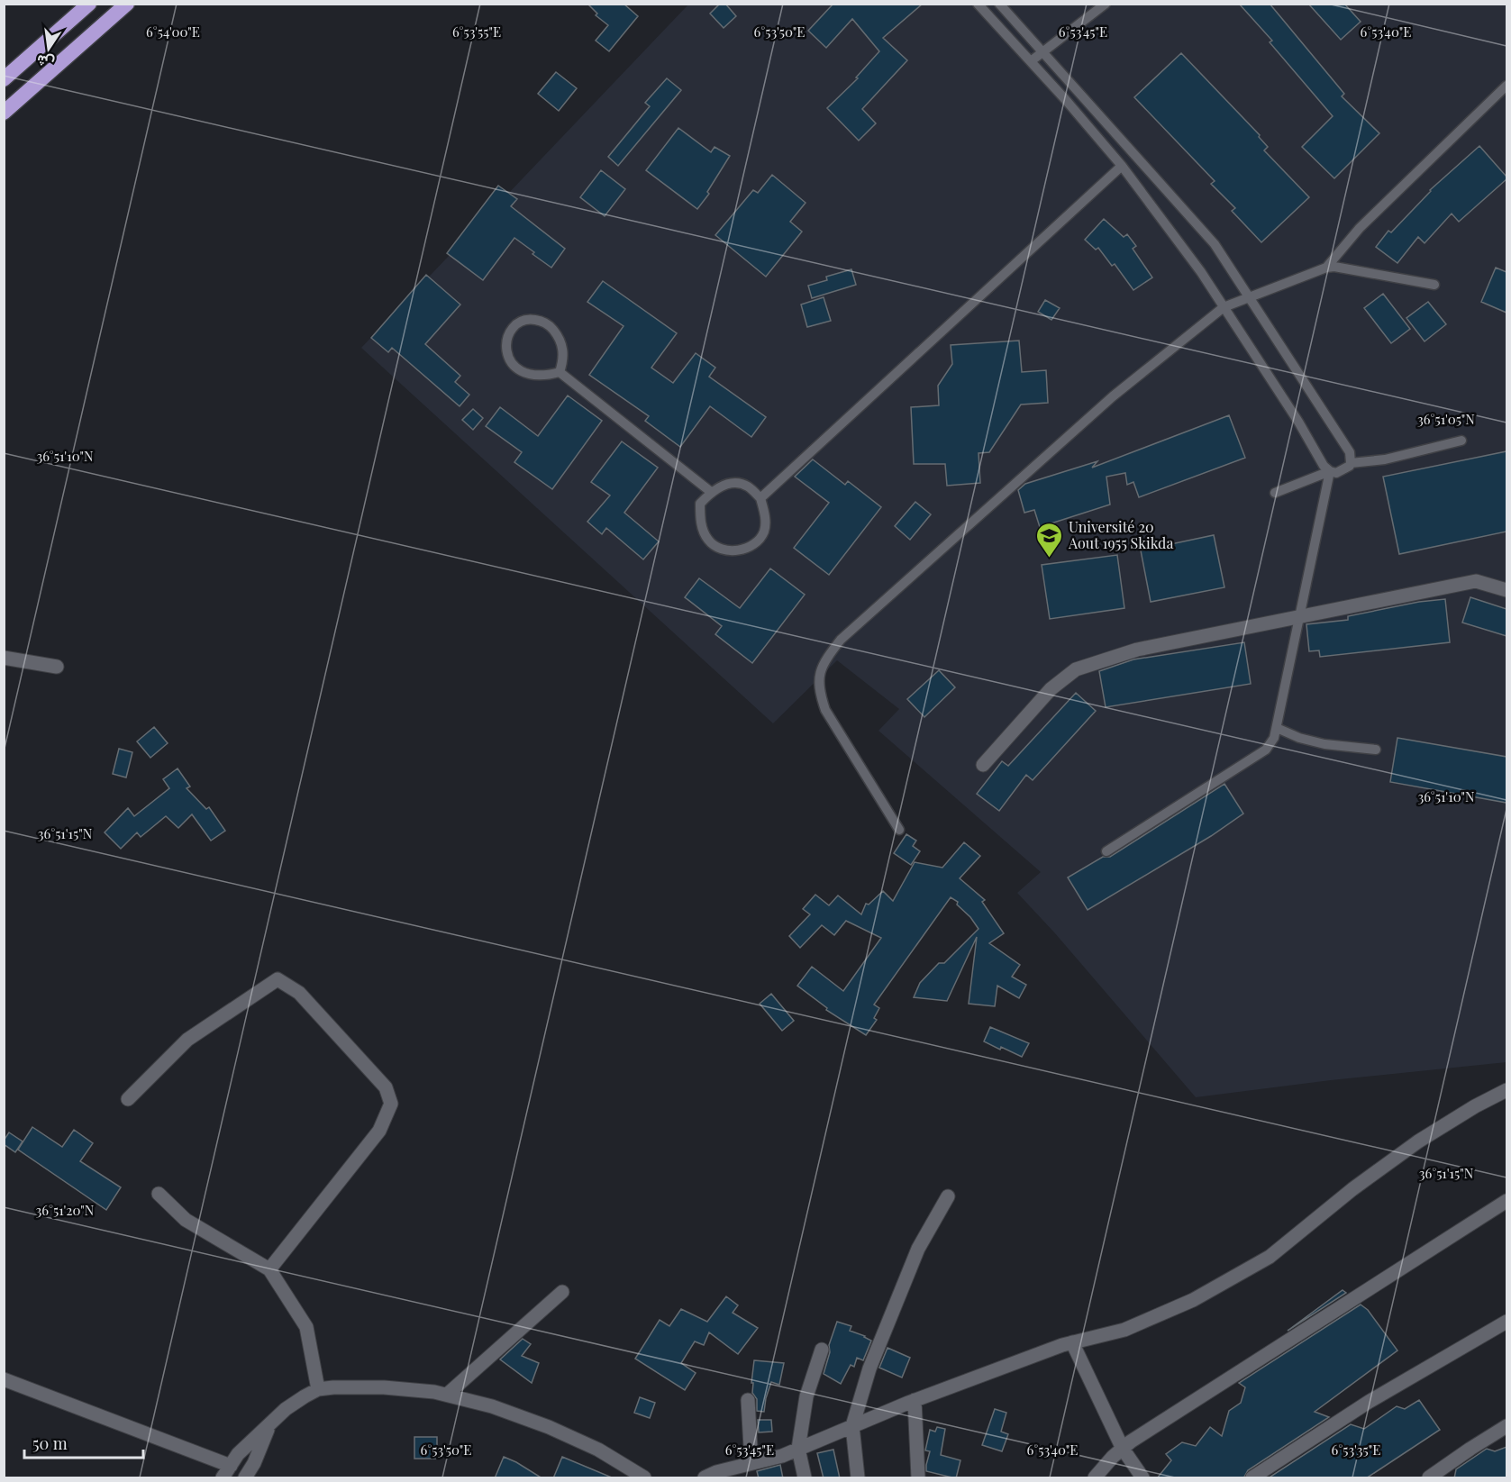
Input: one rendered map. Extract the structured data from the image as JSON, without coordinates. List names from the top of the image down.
{
  "places": {
    "school or university": ["Université 20 Aout 1955 Skikda"]
  },
  "scale_bar": "50 m",
  "north": "bottom",
  "coordinates": [
    "6°54'00\"E",
    "6°53'55\"E",
    "6°53'50\"E",
    "6°53'45\"E",
    "6°53'40\"E",
    "36°51'05\"N",
    "36°51'10\"N",
    "36°51'15\"N",
    "36°51'20\"N",
    "6°53'35\"E"
  ]
}
